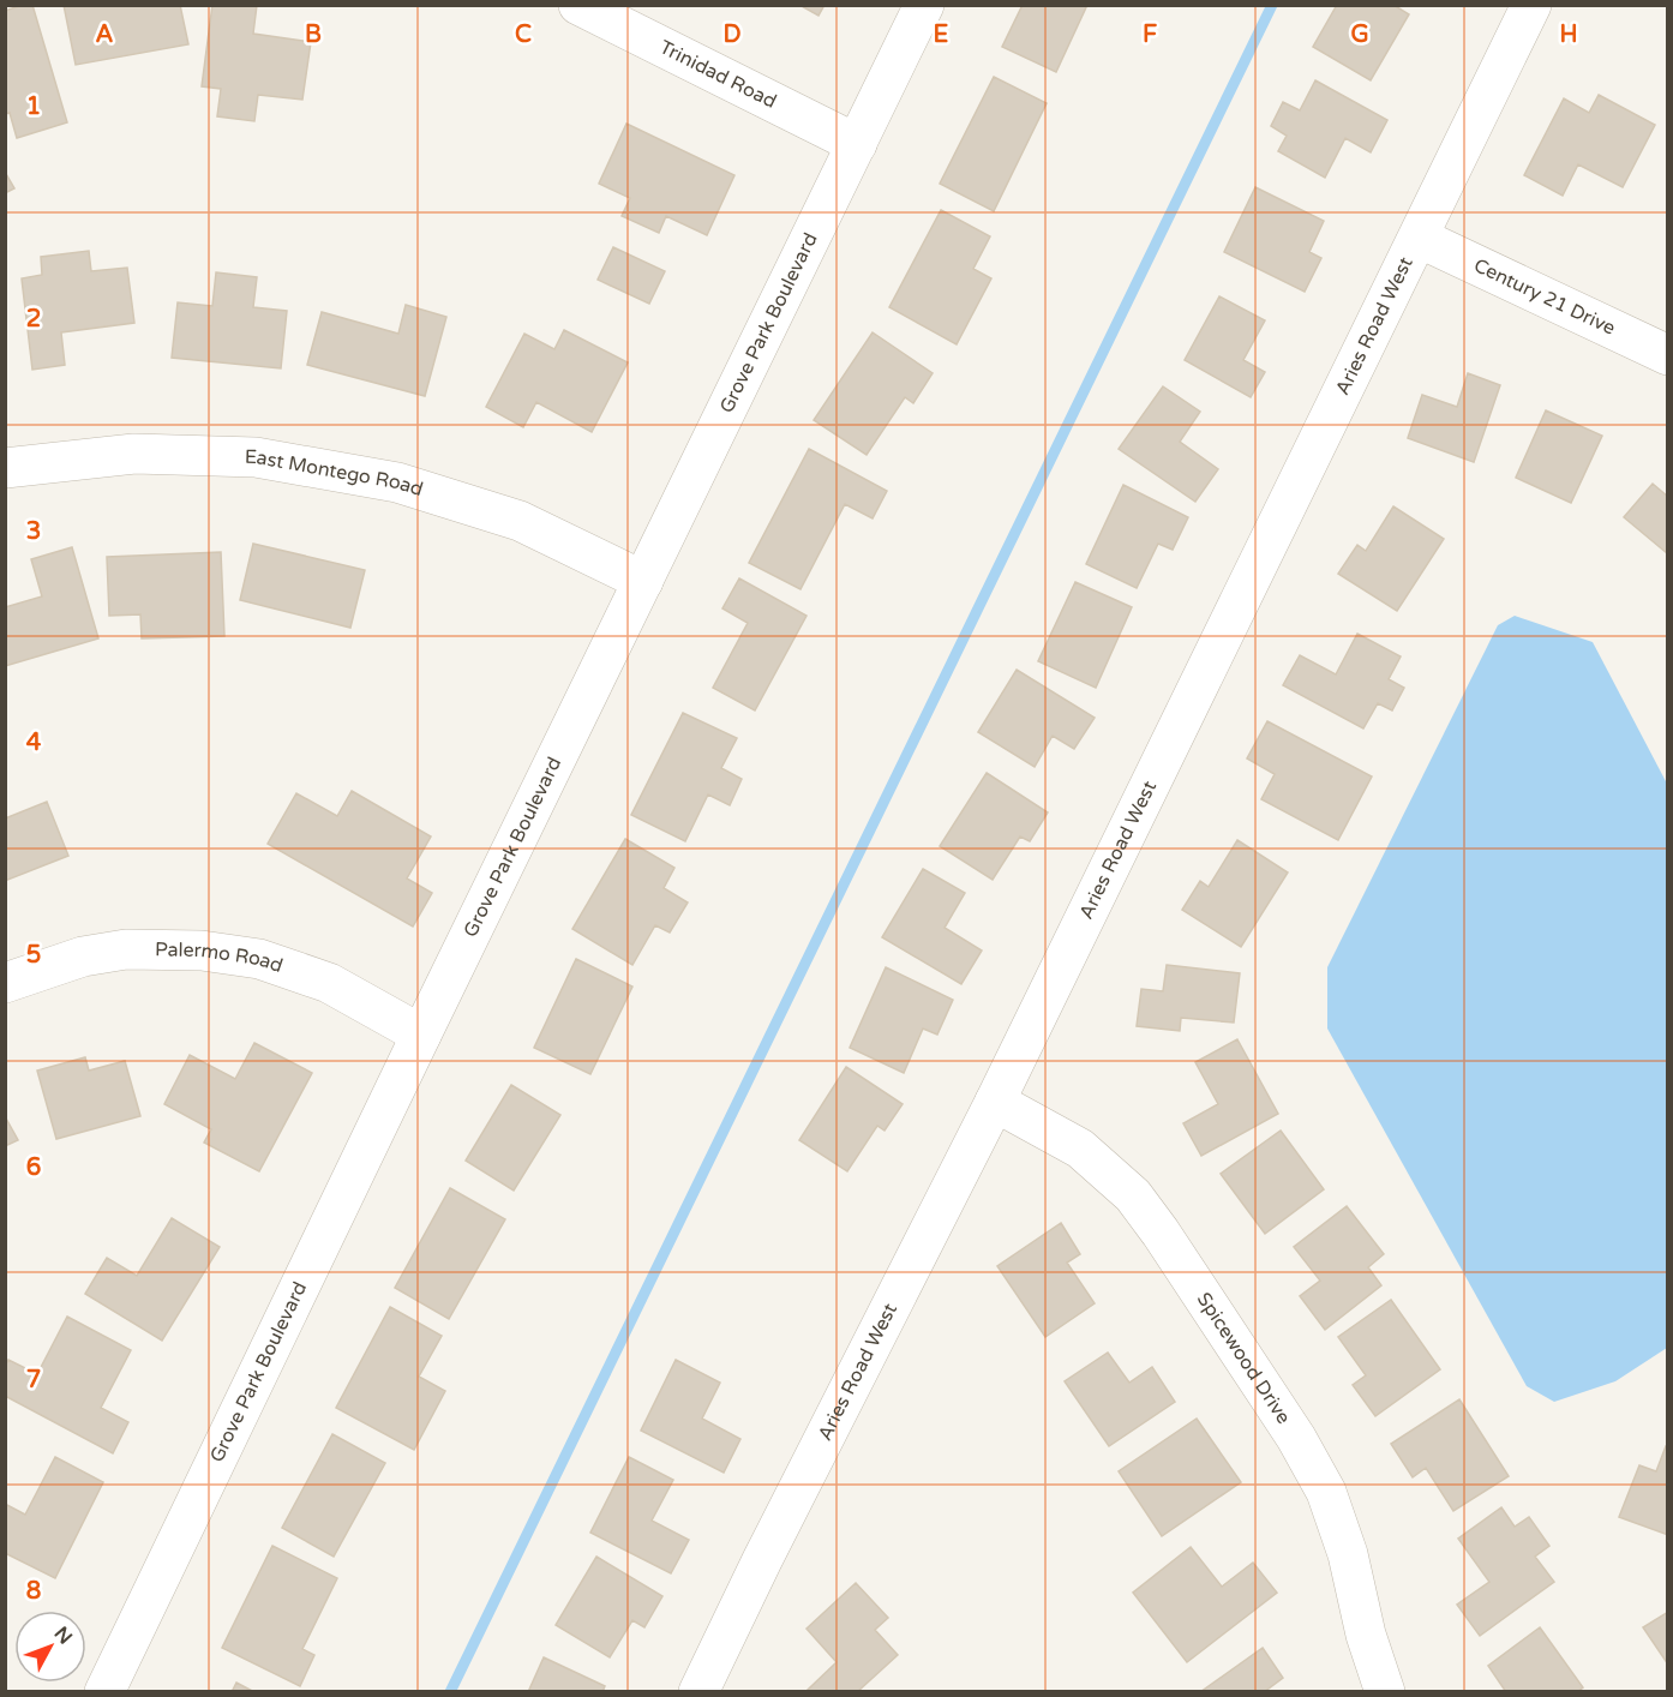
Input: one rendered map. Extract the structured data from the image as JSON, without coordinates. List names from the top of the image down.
{
  "streets": {
    "street": [
      "Trinidad Road",
      "Century 21 Drive",
      "Grove Park Boulevard",
      "Aries Road West",
      "East Montego Road",
      "Palermo Road",
      "Spicewood Drive"
    ]
  },
  "crossings": [
    ["Trinidad Road", "Grove Park Boulevard"],
    ["Century 21 Drive", "Aries Road West"],
    ["Grove Park Boulevard", "East Montego Road"],
    ["Grove Park Boulevard", "Palermo Road"],
    ["Aries Road West", "Spicewood Drive"]
  ],
  "north": "top right",
  "grid": {
    "columns": [
      "A",
      "B",
      "C",
      "D",
      "E",
      "F",
      "G",
      "H"
    ],
    "rows": [
      "1",
      "2",
      "3",
      "4",
      "5",
      "6",
      "7",
      "8"
    ]
  }
}
